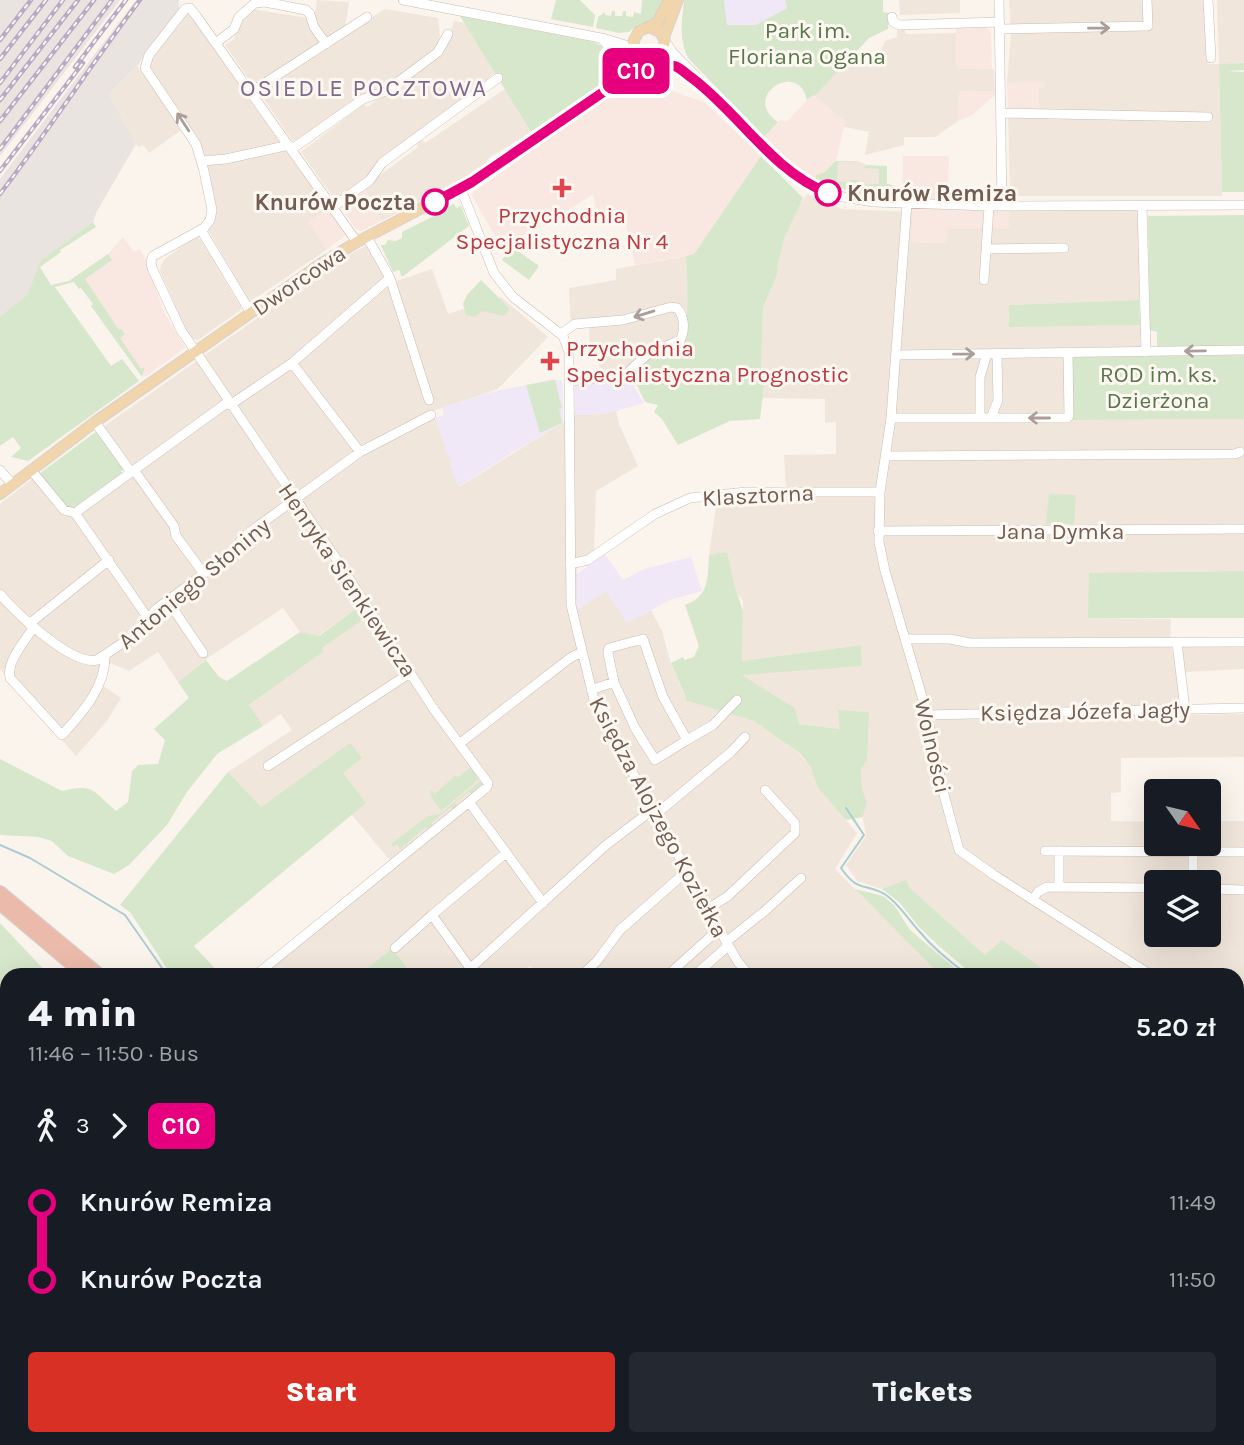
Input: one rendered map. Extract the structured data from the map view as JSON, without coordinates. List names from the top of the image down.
{
  "streets": {
    "main road": ["Dworcowa"],
    "street": [
      "Klasztorna",
      "Jana Dymka",
      "Henryka Sienkiewicza",
      "Antoniego Słoniny",
      "Księdza Józefa Jagły",
      "Wolności",
      "Księdza Alojzego Koziełka"
    ]
  },
  "crossings": [
    ["Dworcowa", "Henryka Sienkiewicza"],
    ["Klasztorna", "Wolności"],
    ["Klasztorna", "Księdza Alojzego Koziełka"],
    ["Jana Dymka", "Wolności"],
    ["Henryka Sienkiewicza", "Antoniego Słoniny"],
    ["Księdza Józefa Jagły", "Wolności"]
  ],
  "districts": ["OSIEDLE POCZTOWA"],
  "parks": ["Park im. Floriana Ogana", "ROD im. ks. Dzierżona"],
  "places": {
    "health": ["Przychodnia Specjalistyczna Nr 4", "Przychodnia Specjalistyczna Prognostic"],
    "other": ["Knurów Remiza", "Knurów Poczta"]
  },
  "lines": ["bus line C10"],
  "north": "bottom right",
  "page": {
    "on_map": "C10",
    "heading": ["4 min", "11:46 – 11:50 · Bus", "5.20 zł"],
    "legs": ["3", "C10"],
    "list": [
      {
        "name": "Knurów Remiza",
        "value": "11:49"
      },
      {
        "name": "Knurów Poczta",
        "value": "11:50"
      }
    ],
    "buttons": ["Start", "Tickets"]
  }
}
